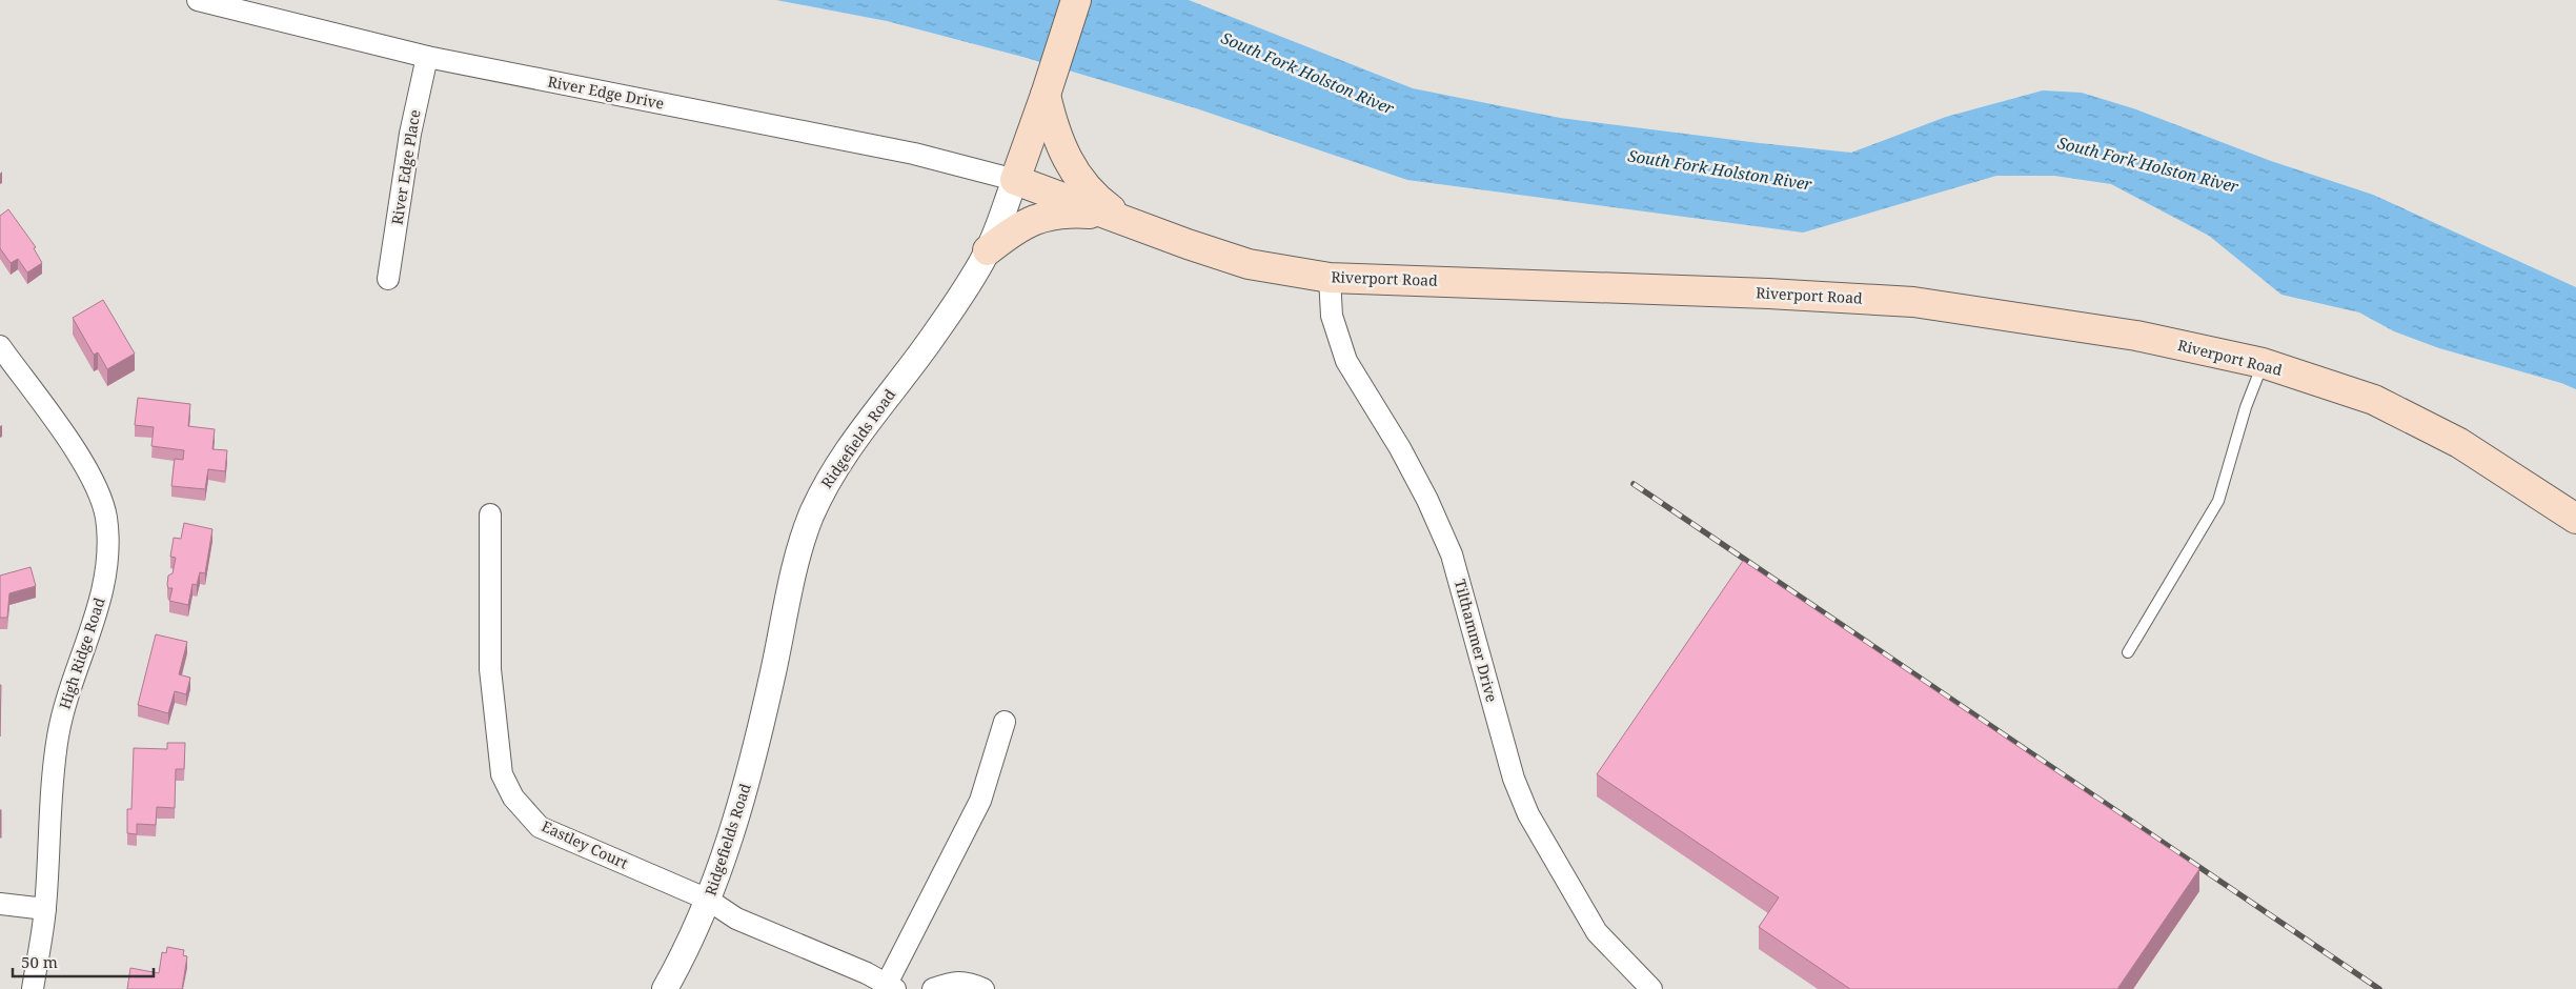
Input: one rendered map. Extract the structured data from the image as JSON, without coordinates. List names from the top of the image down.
{
  "streets": {
    "main road": ["Riverport Road", "Ridgefields Road"],
    "street": [
      "River Edge Drive",
      "River Edge Place",
      "Tilthammer Drive",
      "High Ridge Road",
      "Eastley Court"
    ]
  },
  "crossings": [
    ["River Edge Drive", "River Edge Place"],
    ["River Edge Drive", "Riverport Road"],
    ["River Edge Drive", "Ridgefields Road"],
    ["Riverport Road", "Ridgefields Road"],
    ["Riverport Road", "Tilthammer Drive"],
    ["Ridgefields Road", "Eastley Court"]
  ],
  "water": ["South Fork Holston River"],
  "scale_bar": "50 m"
}
